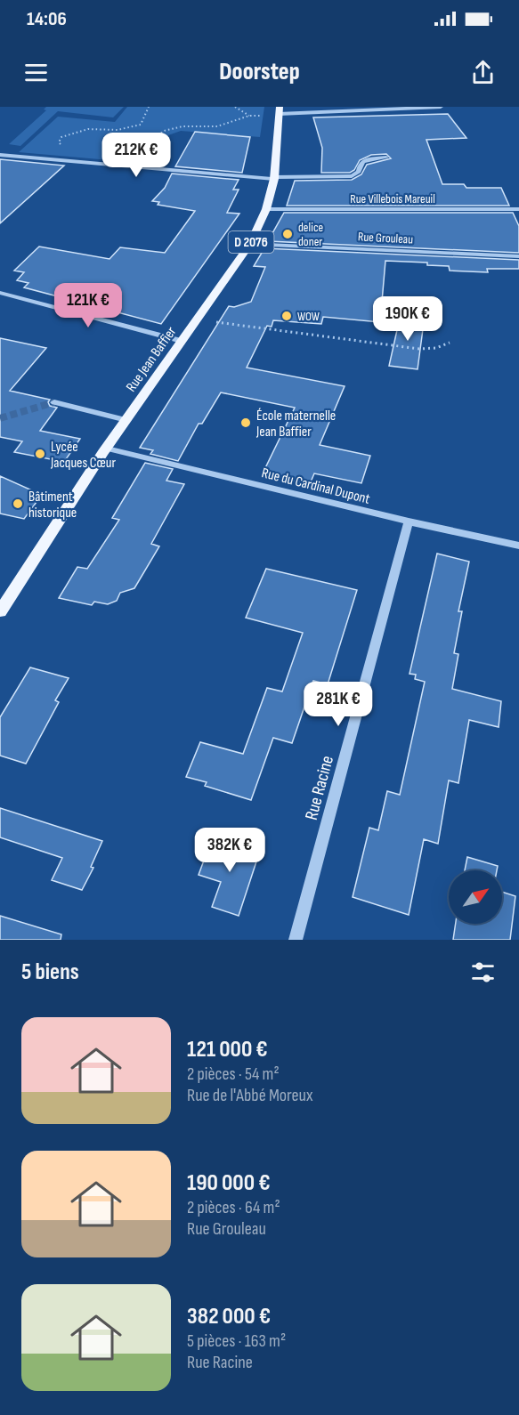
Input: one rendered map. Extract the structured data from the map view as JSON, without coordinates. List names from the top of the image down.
{
  "streets": {
    "main road": ["D 2076", "Rue Jean Baffier"],
    "street": [
      "Rue Villebois Mareuil",
      "Rue Grouleau",
      "Rue du Cardinal Dupont",
      "Rue Racine"
    ]
  },
  "crossings": [
    ["Rue Villebois Mareuil", "Rue Jean Baffier"],
    ["Rue Grouleau", "Rue Jean Baffier"],
    ["Rue Jean Baffier", "Rue du Cardinal Dupont"],
    ["Rue du Cardinal Dupont", "Rue Racine"]
  ],
  "places": [
    "delice doner",
    "WOW",
    "École maternelle Jean Baffier",
    "Lycée Jacques Cœur",
    "Bâtiment historique"
  ],
  "north": "top right",
  "page": {
    "status": "14:06",
    "header": "Doorstep",
    "price": [
      "212K €",
      "121K €",
      "190K €",
      "281K €",
      "382K €"
    ],
    "heading": "5 biens",
    "list": [
      {
        "name": "121 000 €",
        "note": "2 pièces · 54 m² · Rue de l'Abbé Moreux"
      },
      {
        "name": "190 000 €",
        "note": "2 pièces · 64 m² · Rue Grouleau"
      },
      {
        "name": "382 000 €",
        "note": "5 pièces · 163 m² · Rue Racine"
      }
    ]
  }
}
